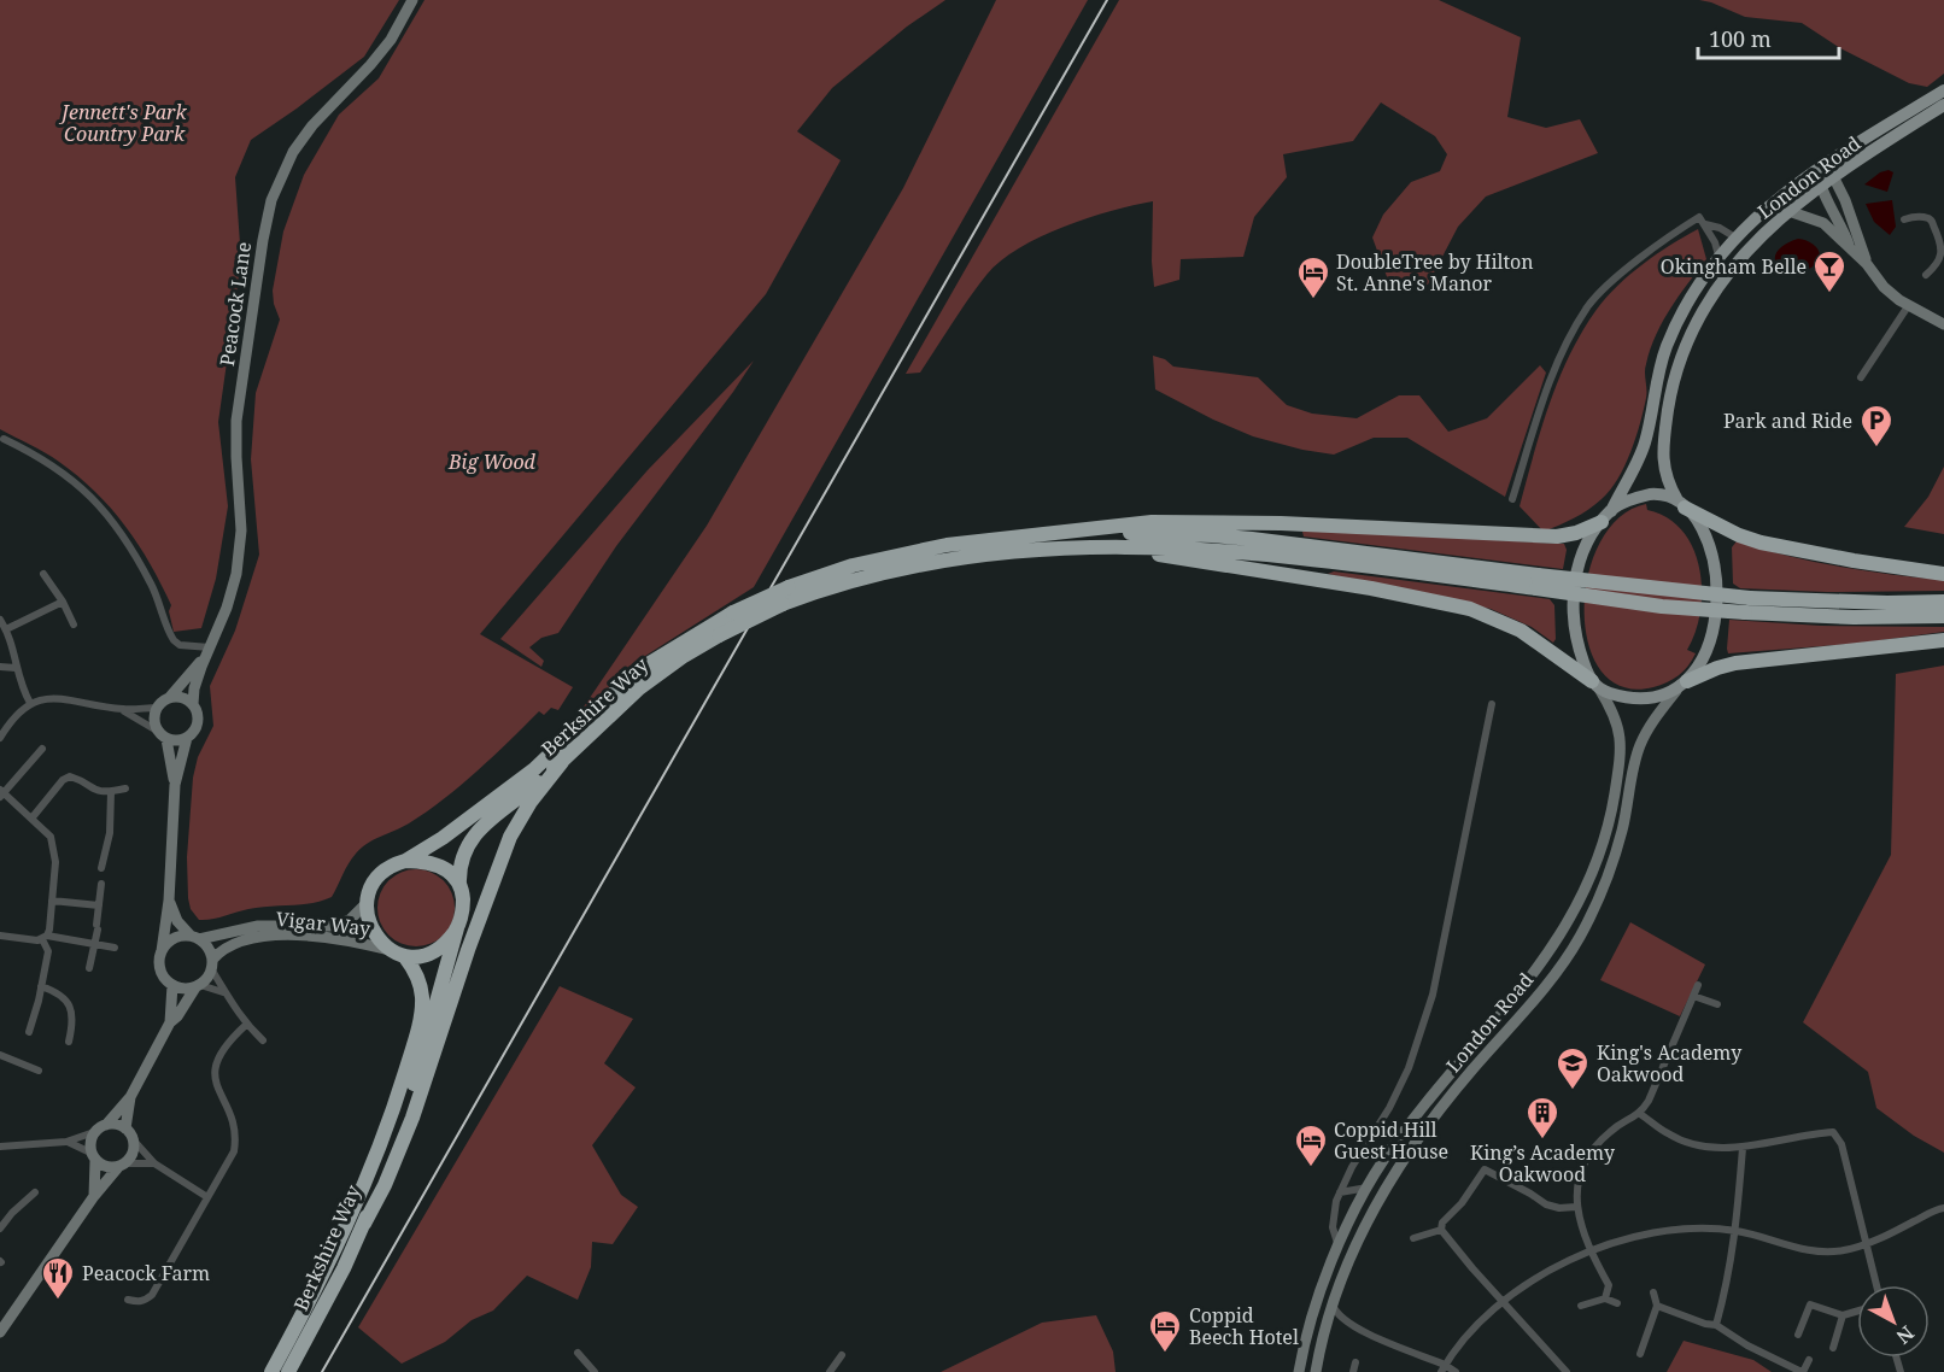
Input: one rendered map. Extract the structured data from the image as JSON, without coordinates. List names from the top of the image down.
{
  "streets": {
    "highway": ["Berkshire Way"],
    "main road": ["London Road"],
    "street": ["Peacock Lane", "Vigar Way"]
  },
  "crossings": [
    ["Berkshire Way", "Vigar Way"]
  ],
  "parks": ["Jennett's Park Country Park", "Big Wood"],
  "places": {
    "bar": ["Okingham Belle"],
    "hotel": ["DoubleTree by Hilton St. Anne's Manor", "Coppid Hill Guest House", "Coppid Beech Hotel"],
    "parking": ["Park and Ride"],
    "school or university": ["King's Academy Oakwood"],
    "building": ["King’s Academy Oakwood"],
    "restaurant": ["Peacock Farm"]
  },
  "scale_bar": "100 m",
  "north": "bottom right"
}
